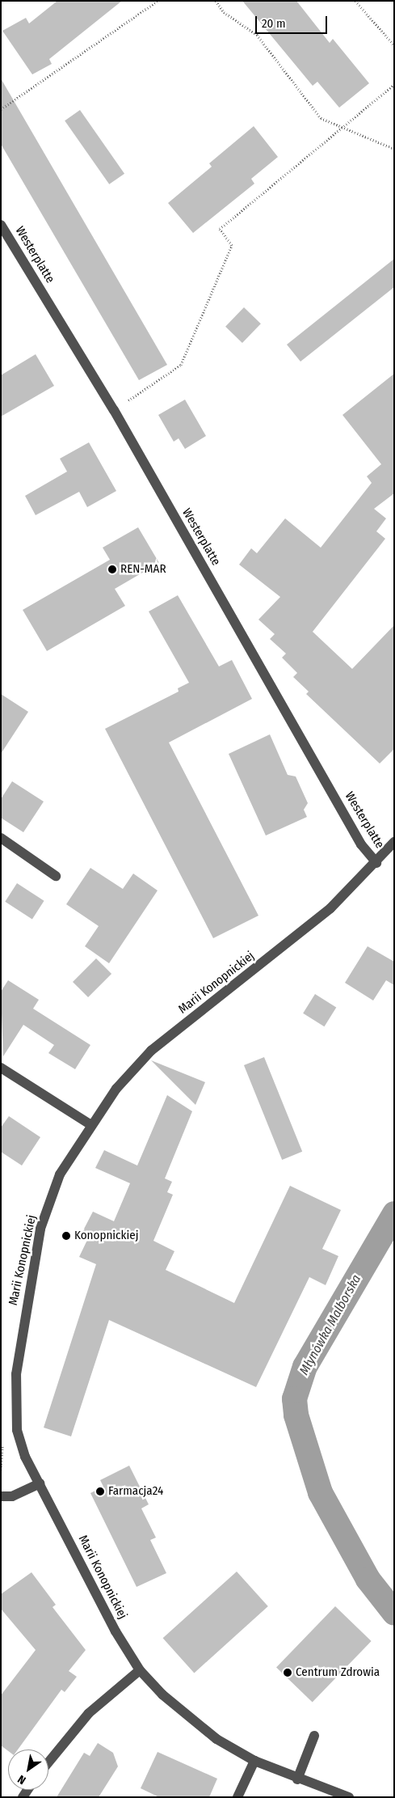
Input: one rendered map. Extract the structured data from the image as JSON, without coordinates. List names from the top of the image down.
{
  "streets": {
    "street": ["Westerplatte", "Marii Konopnickiej"]
  },
  "crossings": [
    ["Westerplatte", "Marii Konopnickiej"]
  ],
  "water": ["Młynówka Malborska"],
  "places": [
    "REN-MAR",
    "Konopnickiej",
    "Farmacja24",
    "Centrum Zdrowia"
  ],
  "scale_bar": "20 m",
  "north": "bottom left"
}
